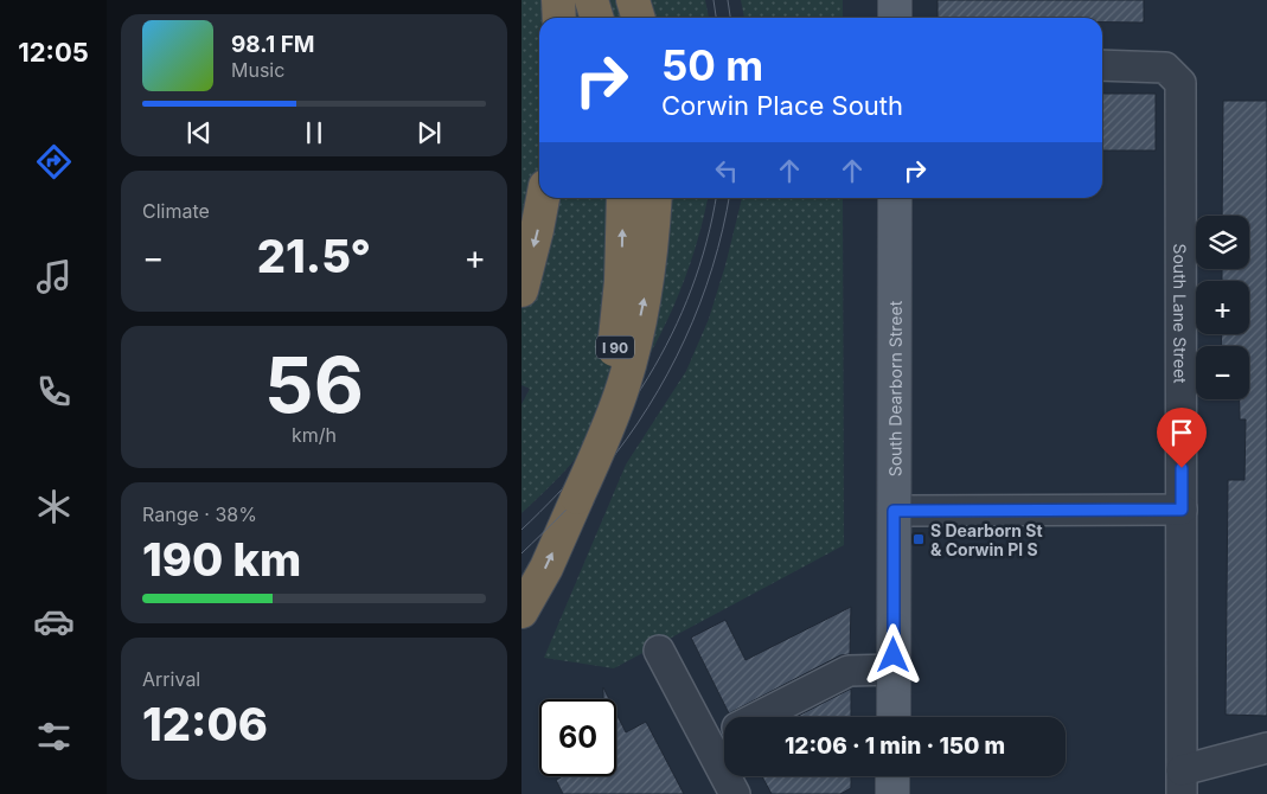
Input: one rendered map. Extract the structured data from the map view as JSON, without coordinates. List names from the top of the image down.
{
  "streets": {
    "highway": ["I 90"],
    "main road": ["South Dearborn Street"],
    "street": ["South Lane Street"]
  },
  "places": {
    "transit": ["S Dearborn St & Corwin Pl S"]
  },
  "page": {
    "tabs": "12:05",
    "turn": ["50 m", "Corwin Place South"],
    "song": ["98.1 FM", "Music"],
    "tile": [
      "Climate",
      ["56", "km/h"],
      ["Range · 38%", "190 km"],
      ["Arrival", "12:06"]
    ],
    "map_buttons": ["+", "−"],
    "heat": ["−", "21.5°", "+"],
    "limit": "60",
    "trip": "12:06 · 1 min · 150 m"
  }
}
